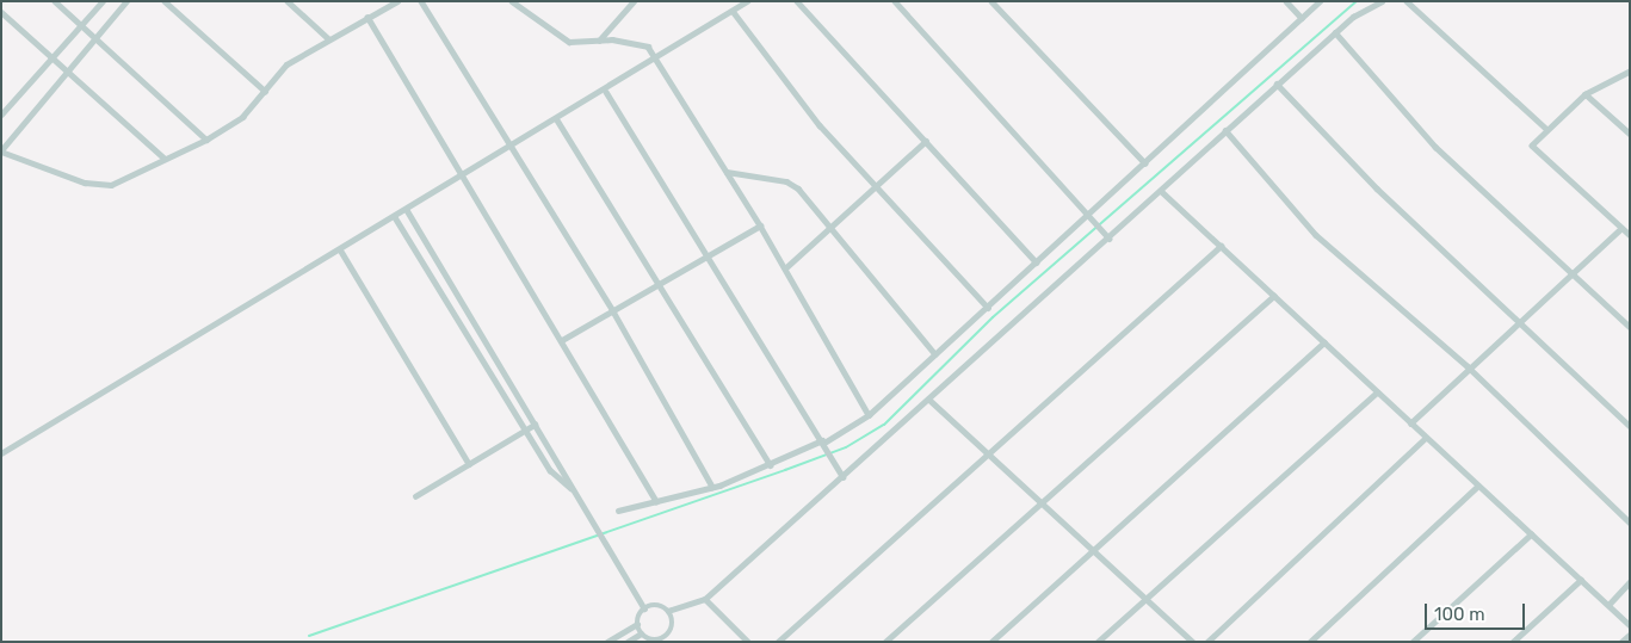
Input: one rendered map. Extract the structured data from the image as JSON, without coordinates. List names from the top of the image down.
{
  "scale_bar": "100 m"
}
